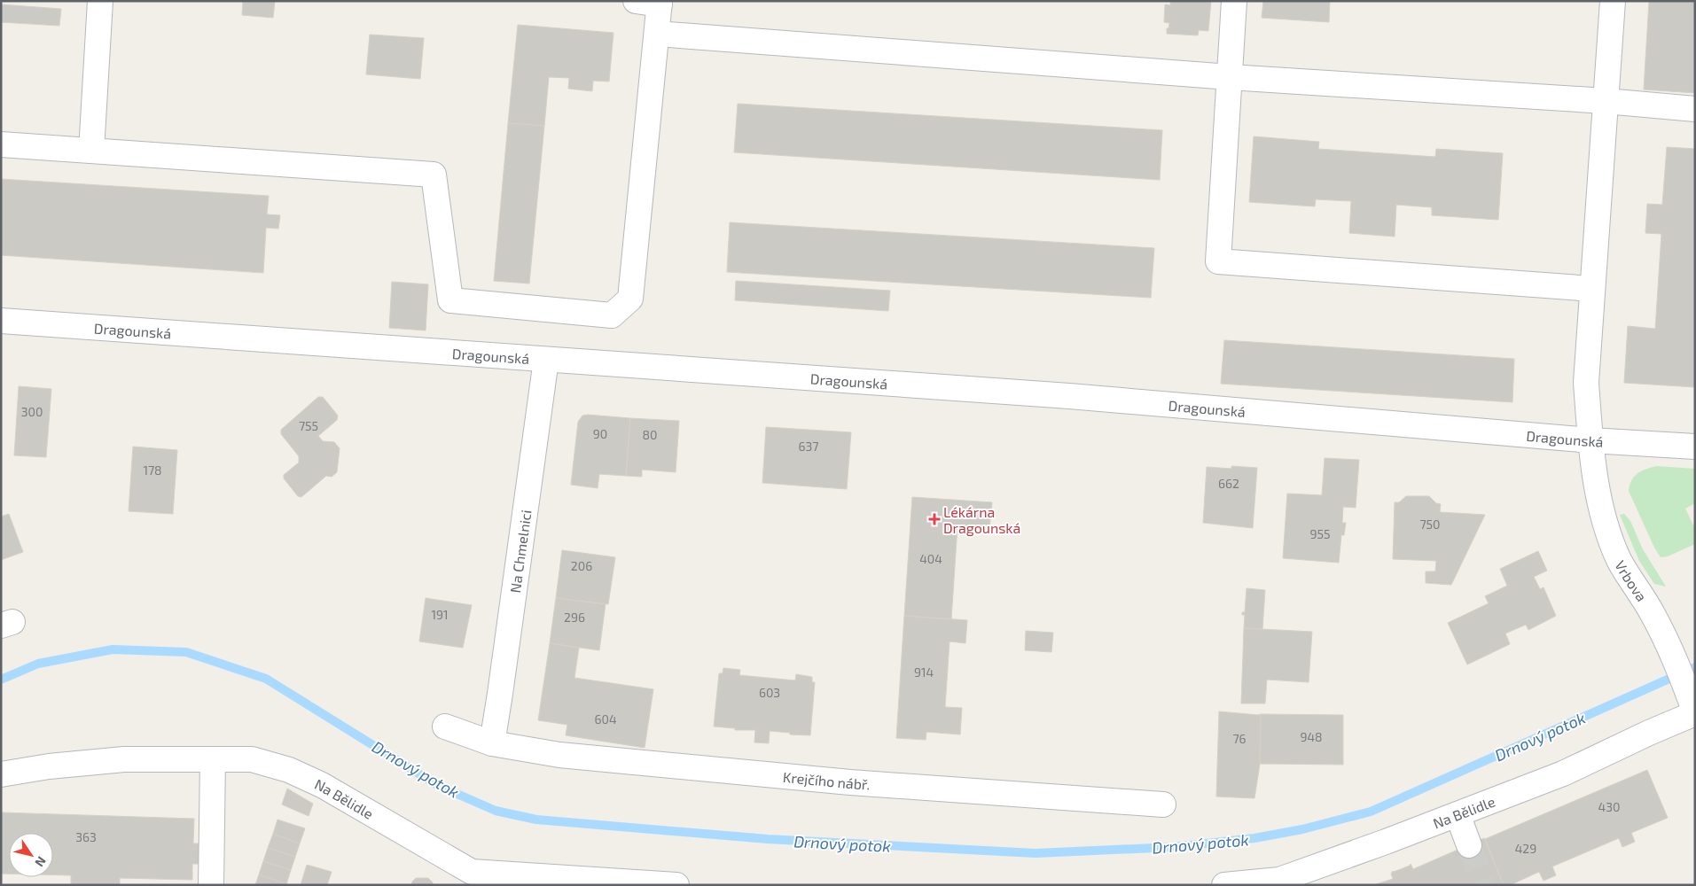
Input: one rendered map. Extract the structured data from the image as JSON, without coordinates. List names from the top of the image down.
{
  "streets": {
    "street": [
      "Dragounská",
      "Na Chmelnici",
      "Vrbova",
      "Krejčího nábř.",
      "Na Bělidle"
    ]
  },
  "crossings": [
    ["Dragounská", "Na Chmelnici"],
    ["Dragounská", "Vrbova"],
    ["Na Chmelnici", "Krejčího nábř."],
    ["Vrbova", "Na Bělidle"]
  ],
  "water": ["Drnový potok"],
  "places": {
    "health": ["Lékárna Dragounská"]
  },
  "house_numbers": [
    "300",
    "755",
    "90",
    "80",
    "637",
    "178",
    "662",
    "750",
    "955",
    "404",
    "206",
    "191",
    "296",
    "914",
    "603",
    "604",
    "948",
    "76",
    "430",
    "363",
    "429"
  ],
  "north": "bottom right"
}
